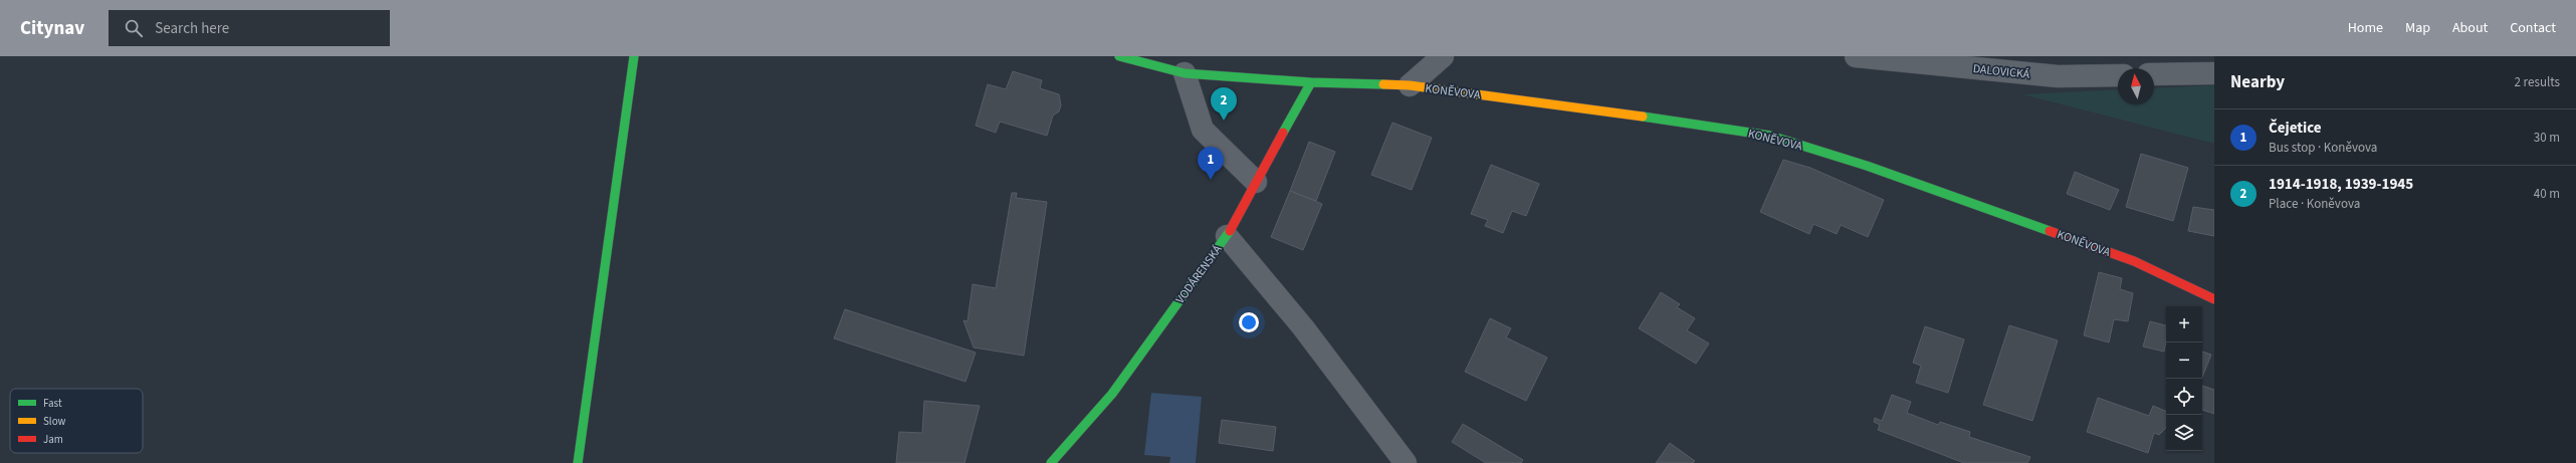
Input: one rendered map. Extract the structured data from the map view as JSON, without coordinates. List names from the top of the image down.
{
  "streets": {
    "street": ["DALOVICKÁ", "KONĚVOVA", "VODÁRENSKÁ"]
  },
  "legend": ["Fast", "Slow", "Jam"],
  "north": "top",
  "page": {
    "header": "Citynav",
    "search": "Search here",
    "nav": [
      "Home",
      "Map",
      "About",
      "Contact"
    ],
    "heading": ["Nearby", "2 results"],
    "pins": ["2", "1"],
    "list": [
      {
        "mark": "1",
        "name": "Čejetice",
        "note": "Bus stop · Koněvova",
        "value": "30 m"
      },
      {
        "mark": "2",
        "name": "1914-1918, 1939-1945",
        "note": "Place · Koněvova",
        "value": "40 m"
      }
    ],
    "map_buttons": ["+", "−"]
  }
}
